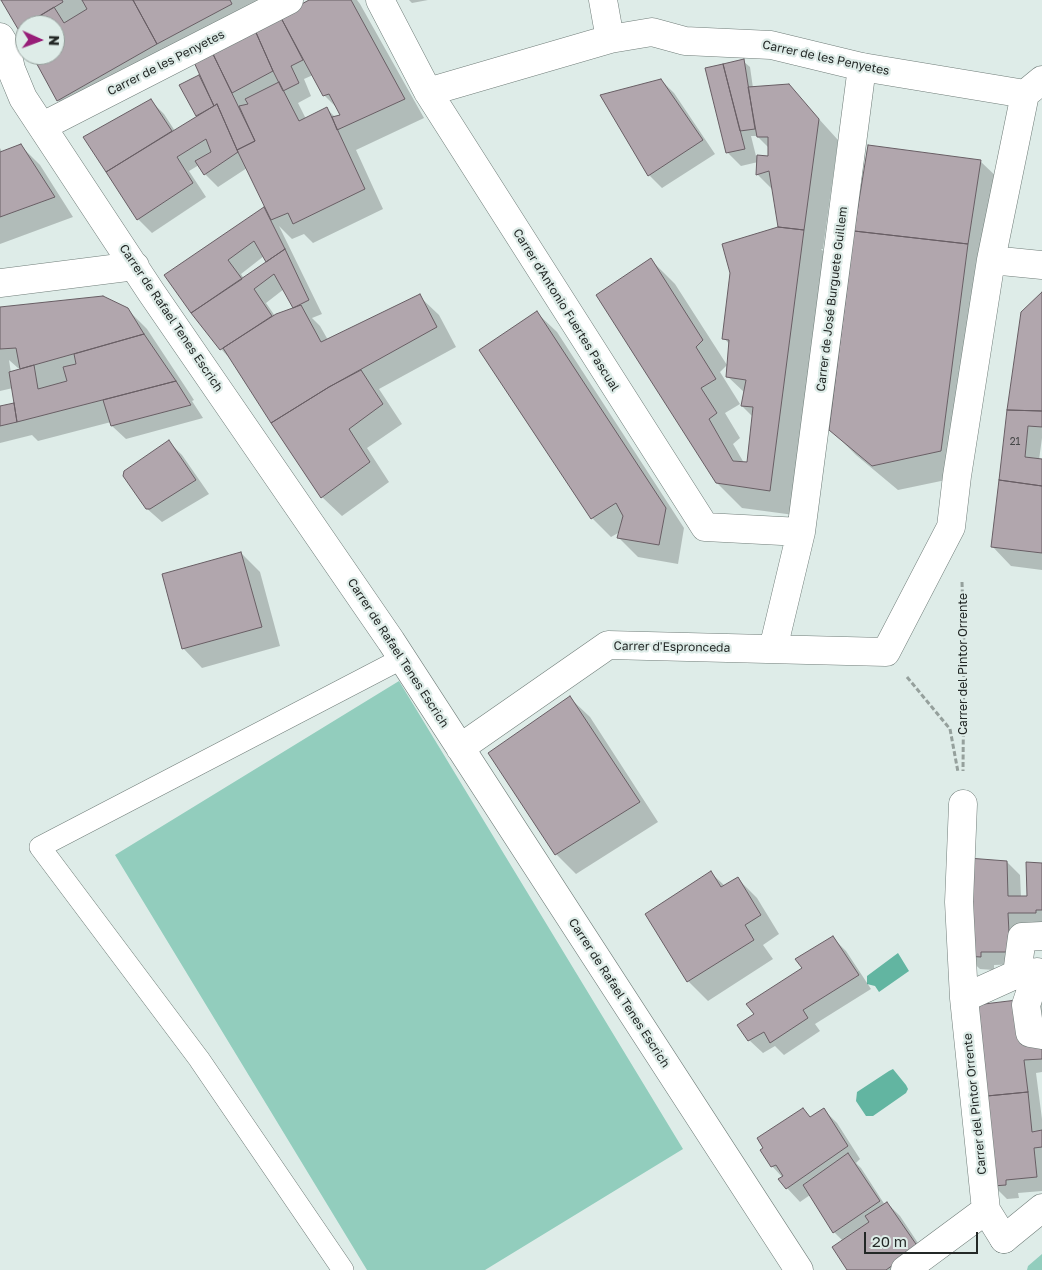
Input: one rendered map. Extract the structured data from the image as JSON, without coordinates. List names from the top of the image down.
{
  "streets": {
    "street": [
      "Carrer de les Penyetes",
      "Carrer de José Burguete Guillem",
      "Carrer d'Antonio Fuertes Pascual",
      "Carrer de Rafael Tenes Escrich",
      "Carrer d'Espronceda",
      "Carrer del Pintor Orrente"
    ]
  },
  "crossings": [
    ["Carrer de les Penyetes", "Carrer de José Burguete Guillem"],
    ["Carrer de les Penyetes", "Carrer d'Antonio Fuertes Pascual"],
    ["Carrer de les Penyetes", "Carrer de Rafael Tenes Escrich"],
    ["Carrer de José Burguete Guillem", "Carrer d'Antonio Fuertes Pascual"],
    ["Carrer de José Burguete Guillem", "Carrer d'Espronceda"],
    ["Carrer de Rafael Tenes Escrich", "Carrer d'Espronceda"],
    ["Carrer d'Espronceda", "Carrer del Pintor Orrente"]
  ],
  "house_numbers": ["21"],
  "scale_bar": "20 m",
  "north": "right"
}
